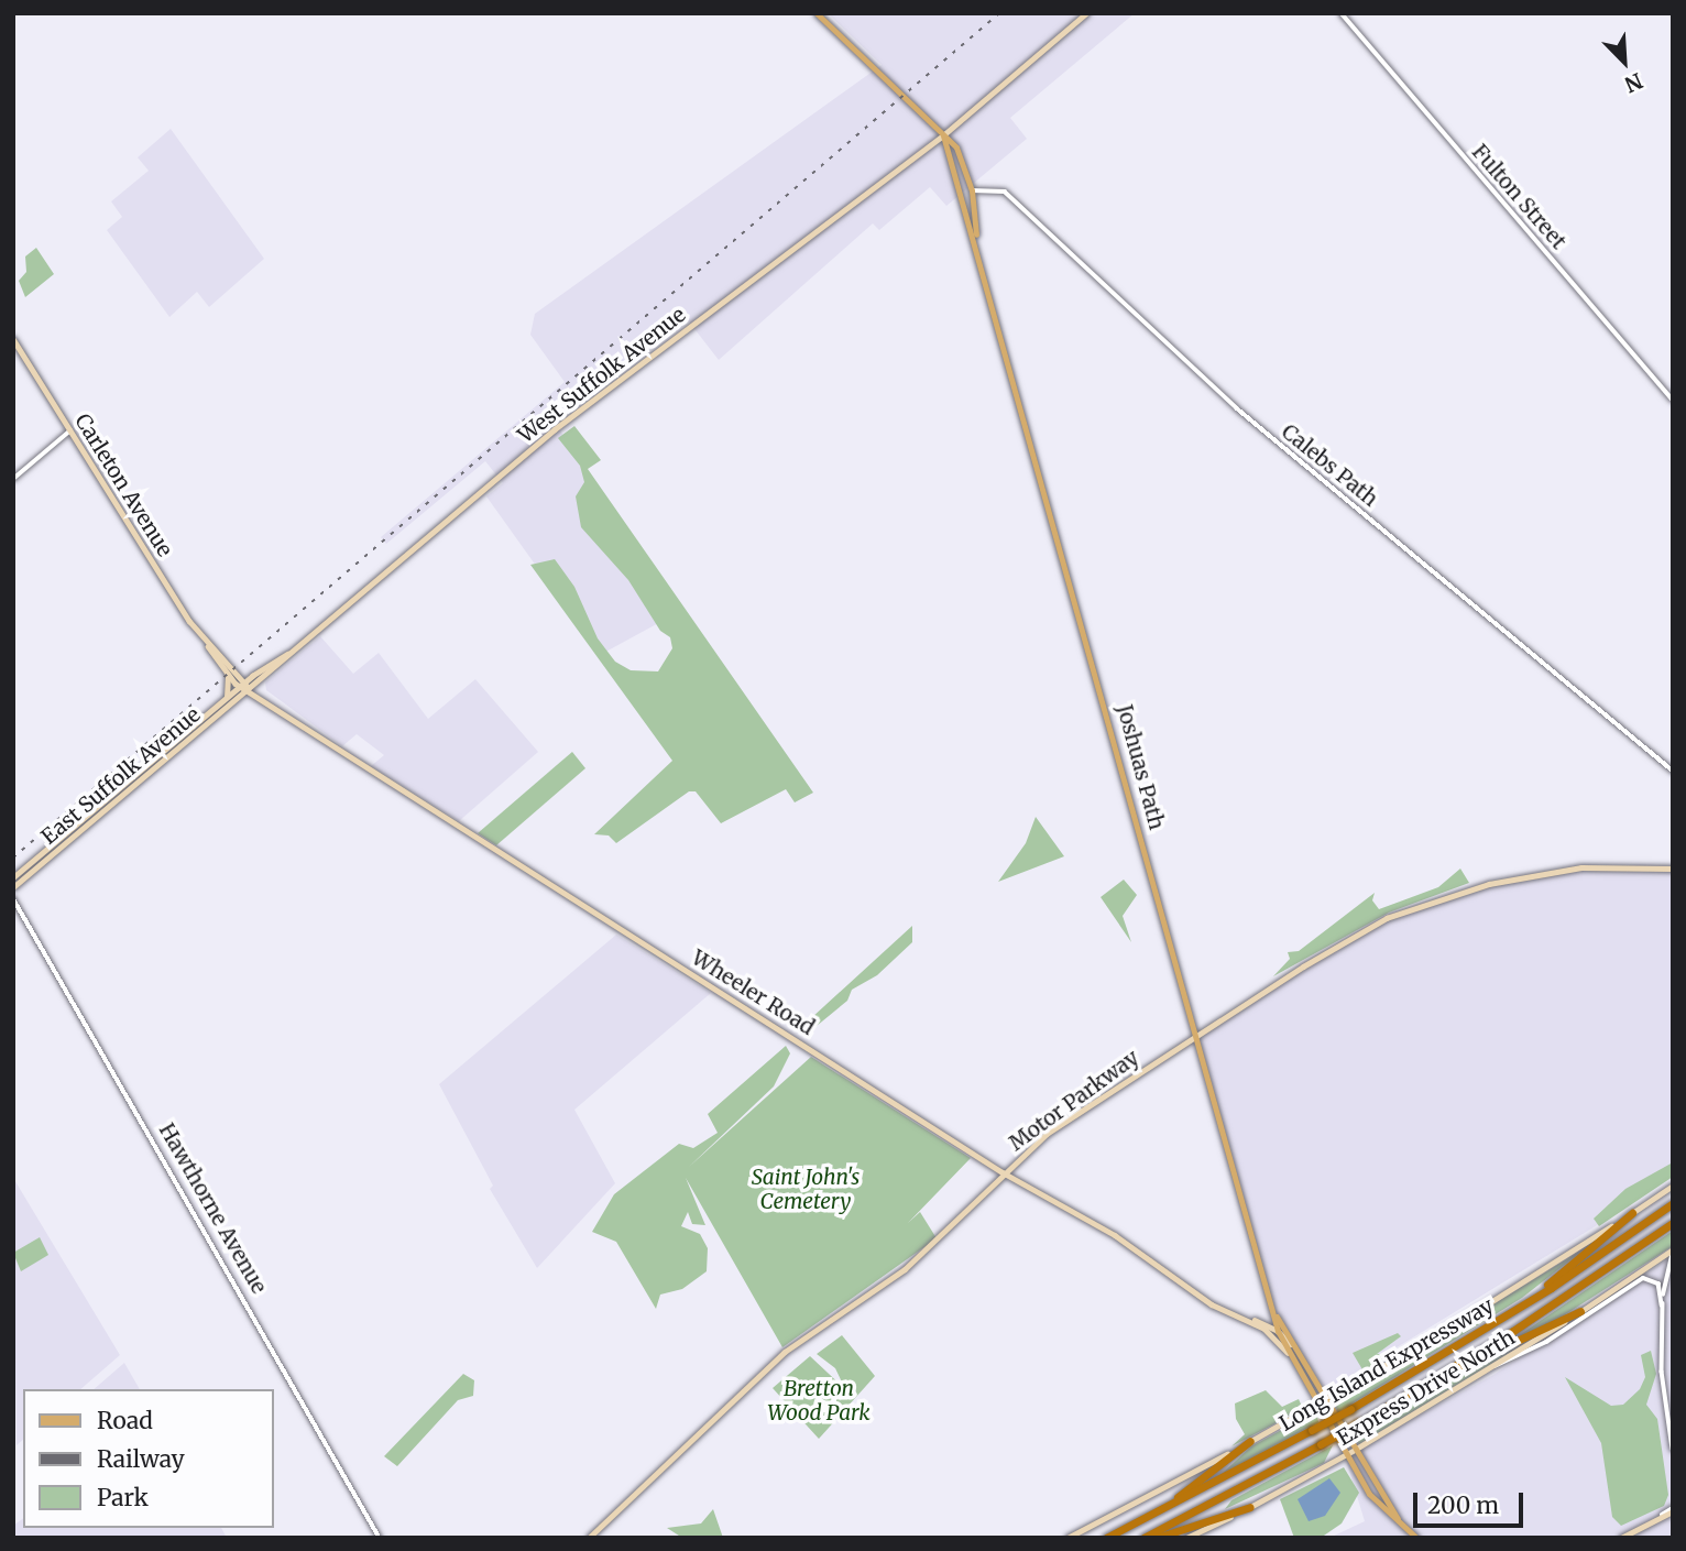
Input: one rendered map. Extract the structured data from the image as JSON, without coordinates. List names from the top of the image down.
{
  "streets": {
    "highway": ["Long Island Expressway"],
    "main road": [
      "West Suffolk Avenue",
      "Carleton Avenue",
      "Joshuas Path",
      "East Suffolk Avenue",
      "Wheeler Road",
      "Motor Parkway",
      "Express Drive North"
    ],
    "street": ["Fulton Street", "Calebs Path", "Hawthorne Avenue"]
  },
  "crossings": [
    ["West Suffolk Avenue", "Joshuas Path"],
    ["West Suffolk Avenue", "East Suffolk Avenue"],
    ["West Suffolk Avenue", "Wheeler Road"],
    ["Calebs Path", "Joshuas Path"],
    ["Carleton Avenue", "Wheeler Road"],
    ["Joshuas Path", "Wheeler Road"],
    ["Joshuas Path", "Motor Parkway"],
    ["East Suffolk Avenue", "Wheeler Road"],
    ["Wheeler Road", "Motor Parkway"],
    ["Wheeler Road", "Express Drive North"]
  ],
  "parks": ["Saint John's Cemetery", "Bretton Wood Park"],
  "legend": ["Road", "Railway", "Park"],
  "scale_bar": "200 m",
  "north": "bottom right"
}
